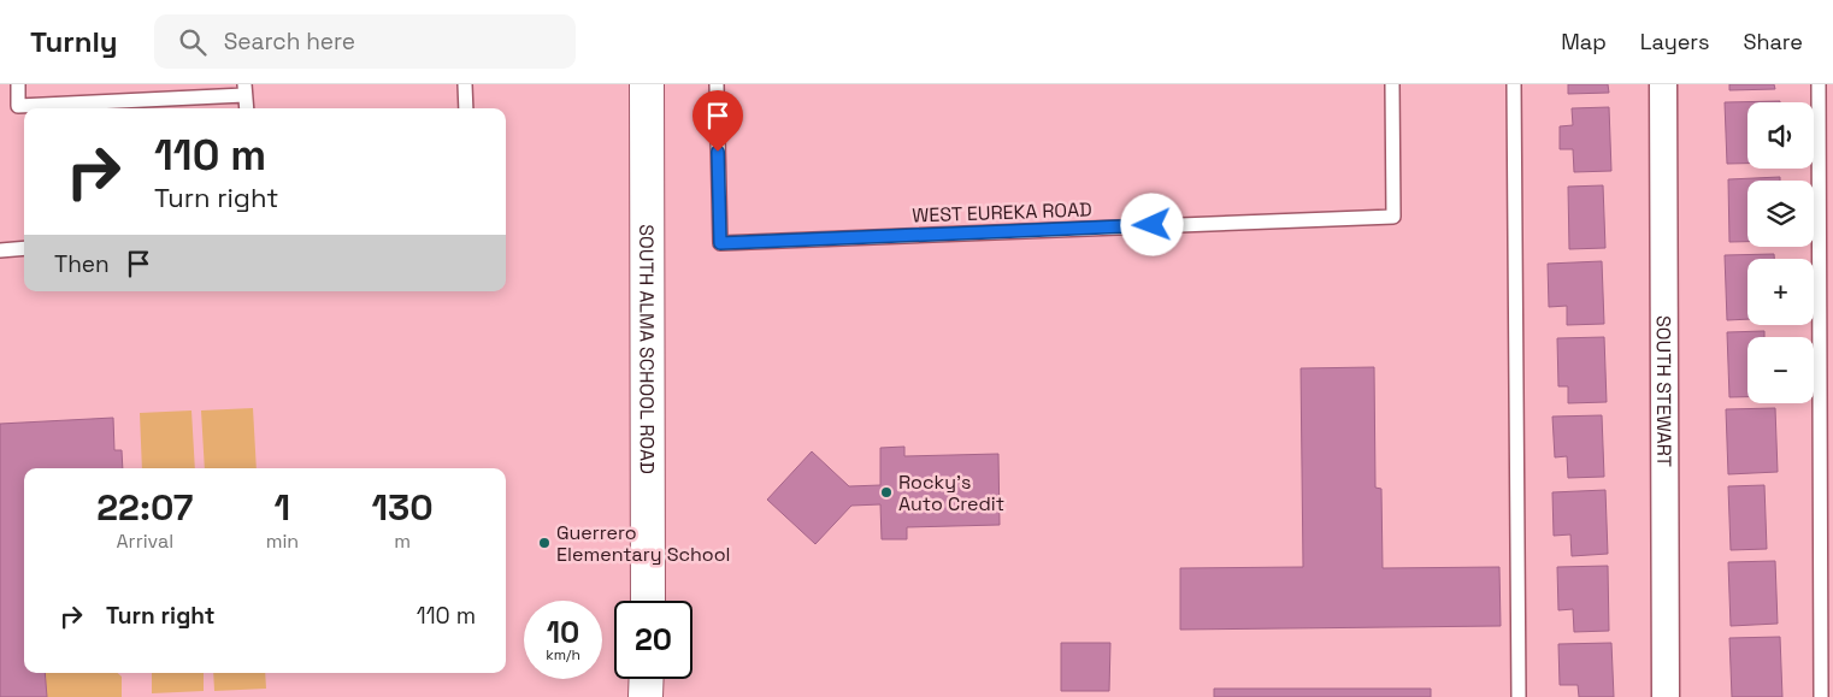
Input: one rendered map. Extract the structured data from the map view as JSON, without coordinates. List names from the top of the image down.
{
  "streets": {
    "main road": ["SOUTH ALMA SCHOOL ROAD"],
    "street": ["SOUTH STEWART"],
    "lane": ["WEST EUREKA ROAD"]
  },
  "places": ["Rocky's Auto Credit", "Guerrero Elementary School"],
  "page": {
    "header": "Turnly",
    "search": "Search here",
    "nav": ["Map", "Layers", "Share"],
    "map_buttons": ["+", "−"],
    "turn": ["110 m", "Turn right"],
    "then": "Then",
    "eta": [
      "22:07",
      "Arrival",
      "1",
      "min",
      "130",
      "m"
    ],
    "list": [
      {
        "name": "Turn right",
        "value": "110 m"
      }
    ],
    "speed": "10 km/h",
    "limit": "20"
  }
}
